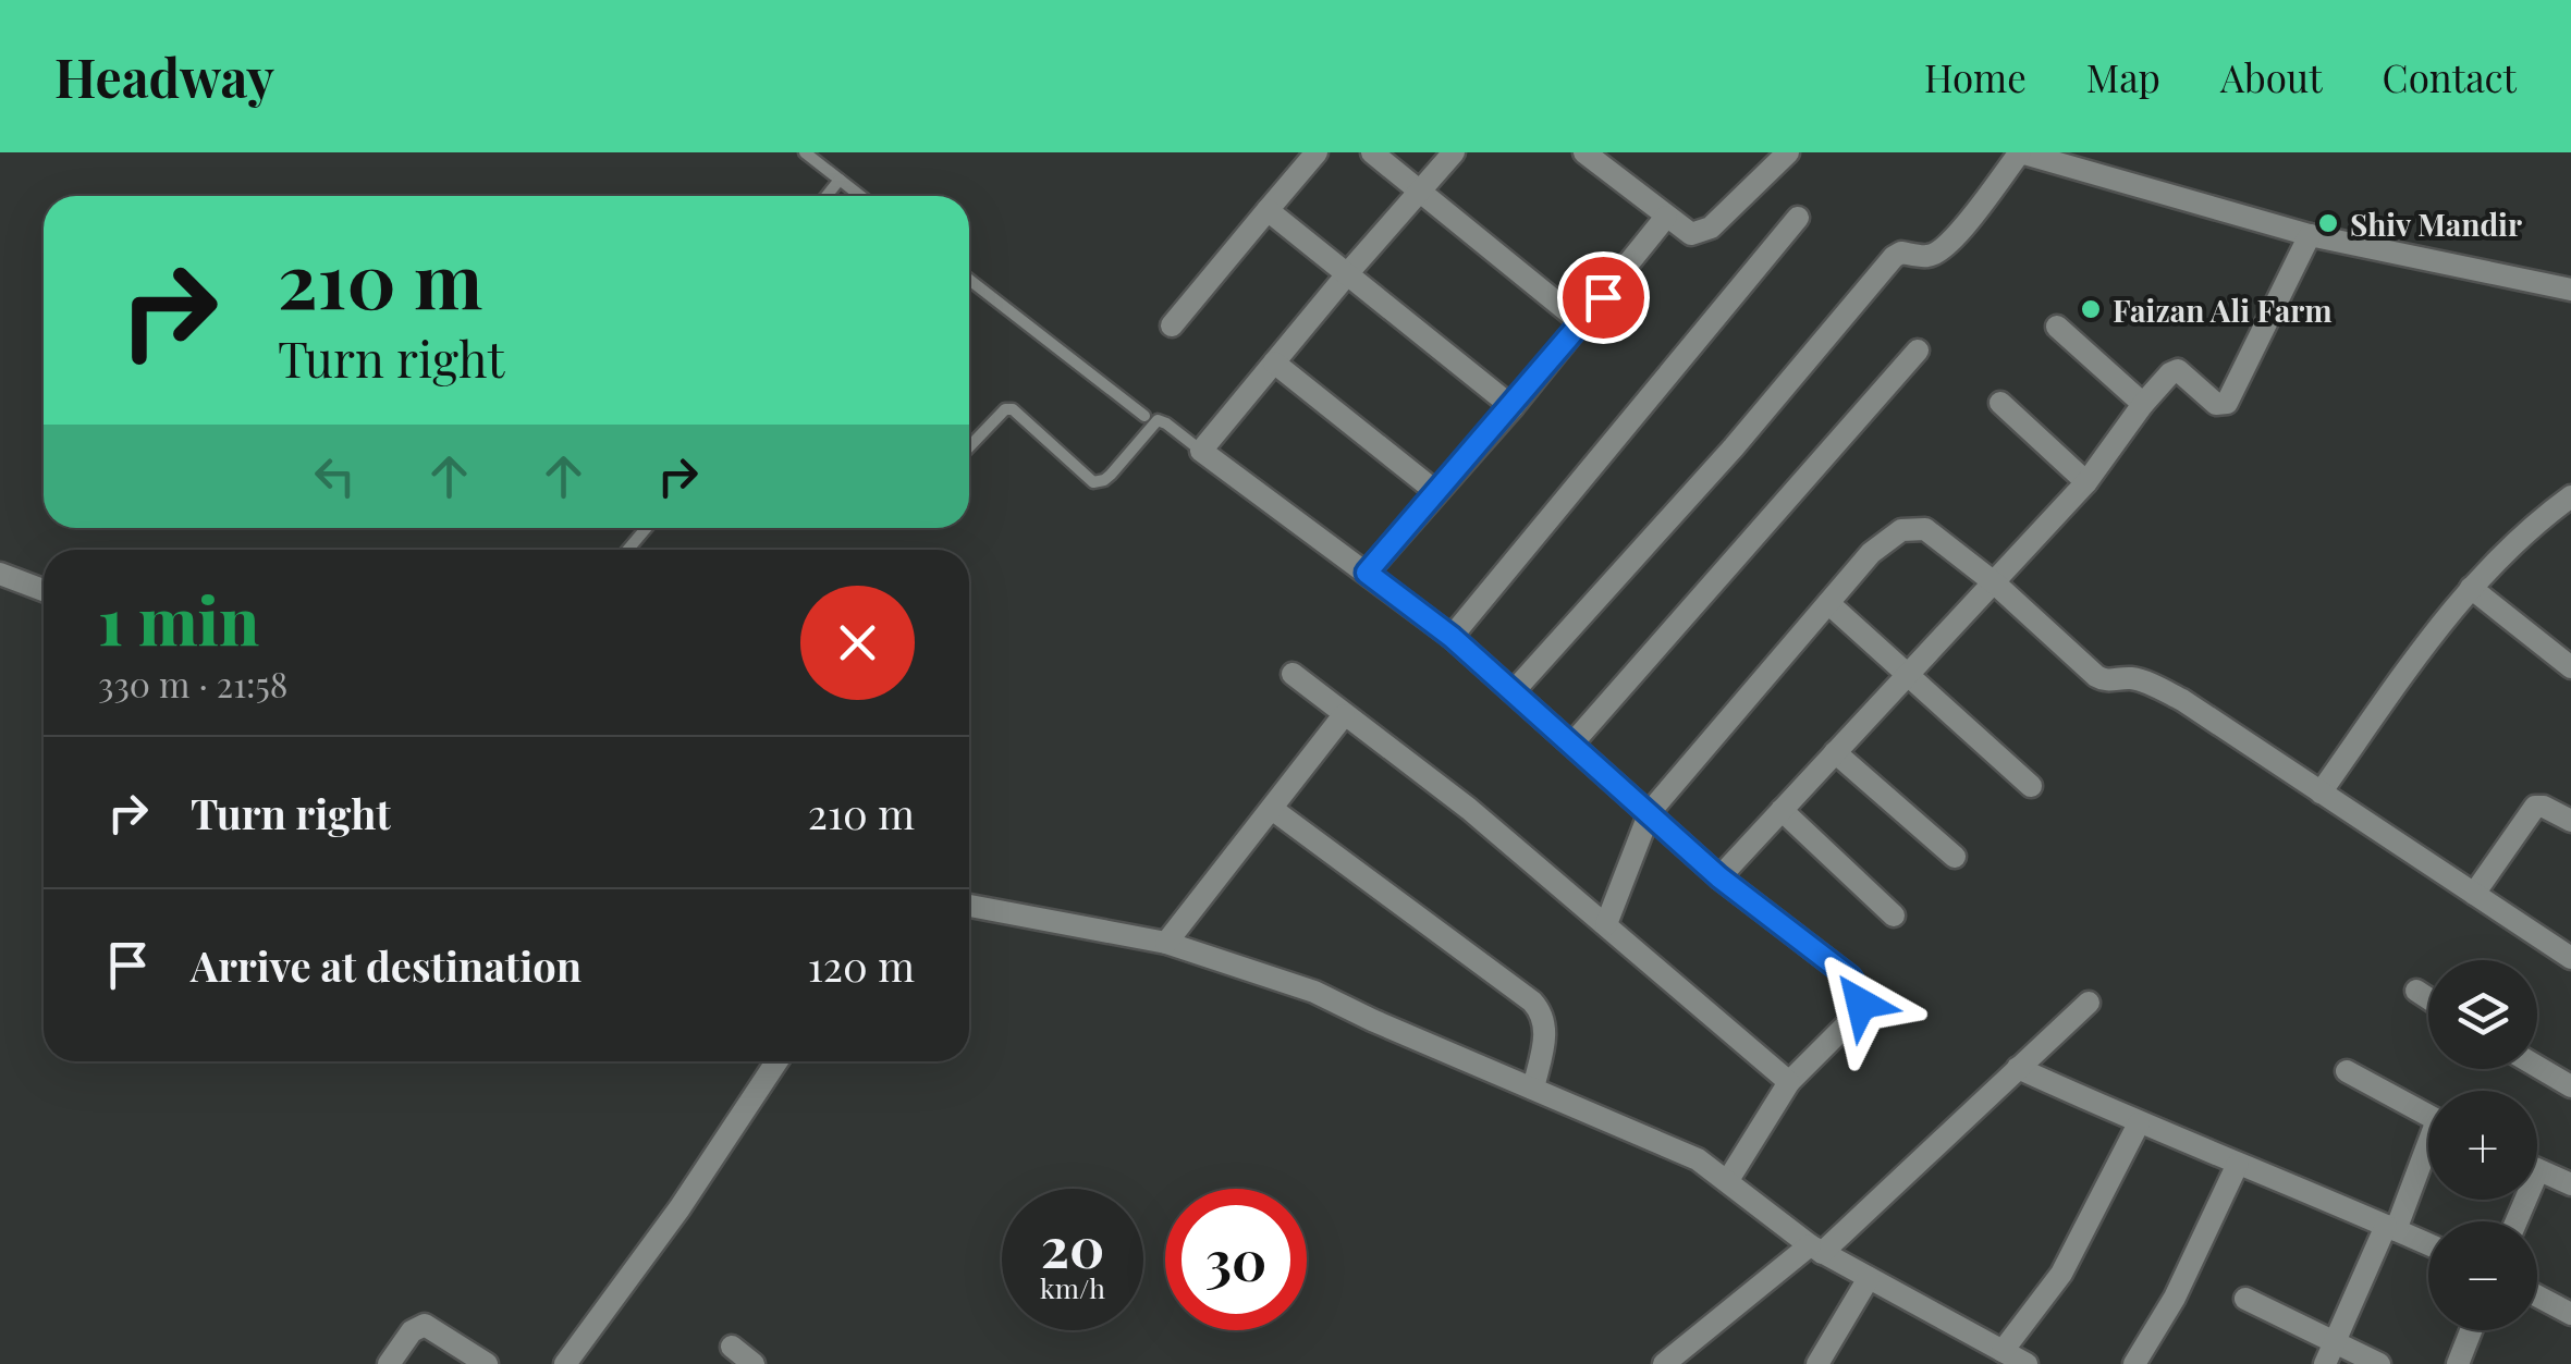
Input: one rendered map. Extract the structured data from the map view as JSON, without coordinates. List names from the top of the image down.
{
  "places": ["Shiv Mandir", "Faizan Ali Farm"],
  "page": {
    "header": "Headway",
    "nav": [
      "Home",
      "Map",
      "About",
      "Contact"
    ],
    "turn": ["210 m", "Turn right"],
    "heading": ["1 min", "330 m · 21:58"],
    "list": [
      {
        "name": "Turn right",
        "value": "210 m"
      },
      {
        "name": "Arrive at destination",
        "value": "120 m"
      }
    ],
    "map_buttons": ["+", "−"],
    "speed": "20 km/h",
    "limit": "30"
  }
}
